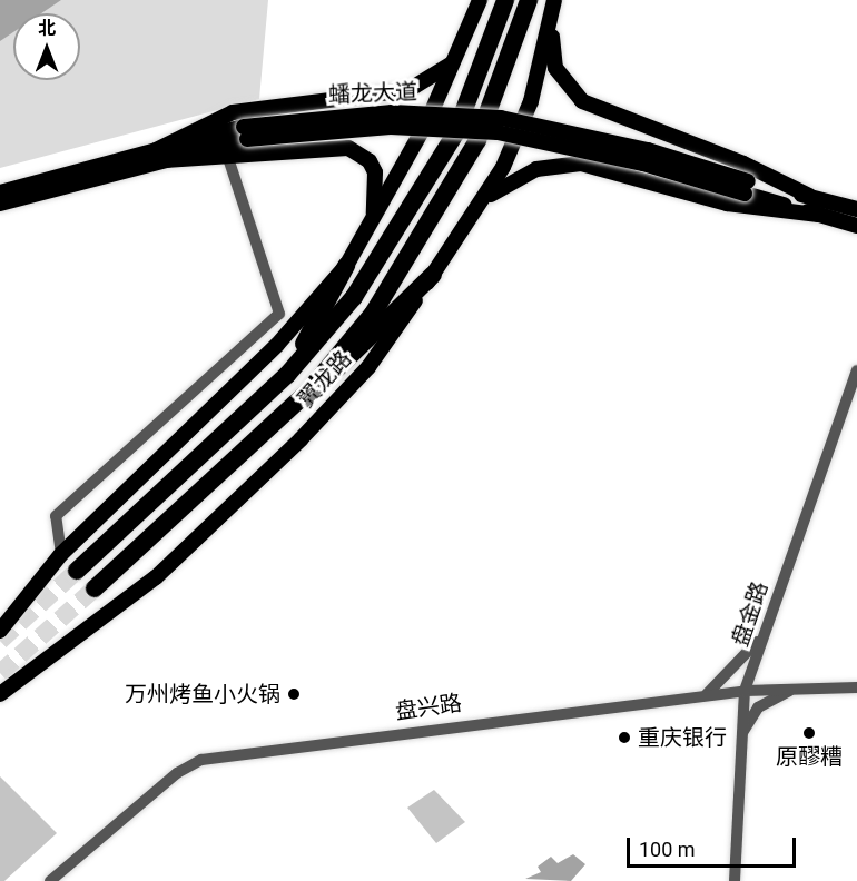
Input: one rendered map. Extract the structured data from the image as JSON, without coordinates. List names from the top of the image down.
{
  "streets": {
    "highway": ["翼龙路"],
    "main road": ["蟠龙大道"],
    "street": ["盘金路", "盘兴路"]
  },
  "crossings": [
    ["盘金路", "盘兴路"]
  ],
  "places": ["万州烤鱼小火锅", "原醪糟", "重庆银行"],
  "scale_bar": "100 m",
  "north": "top"
}
